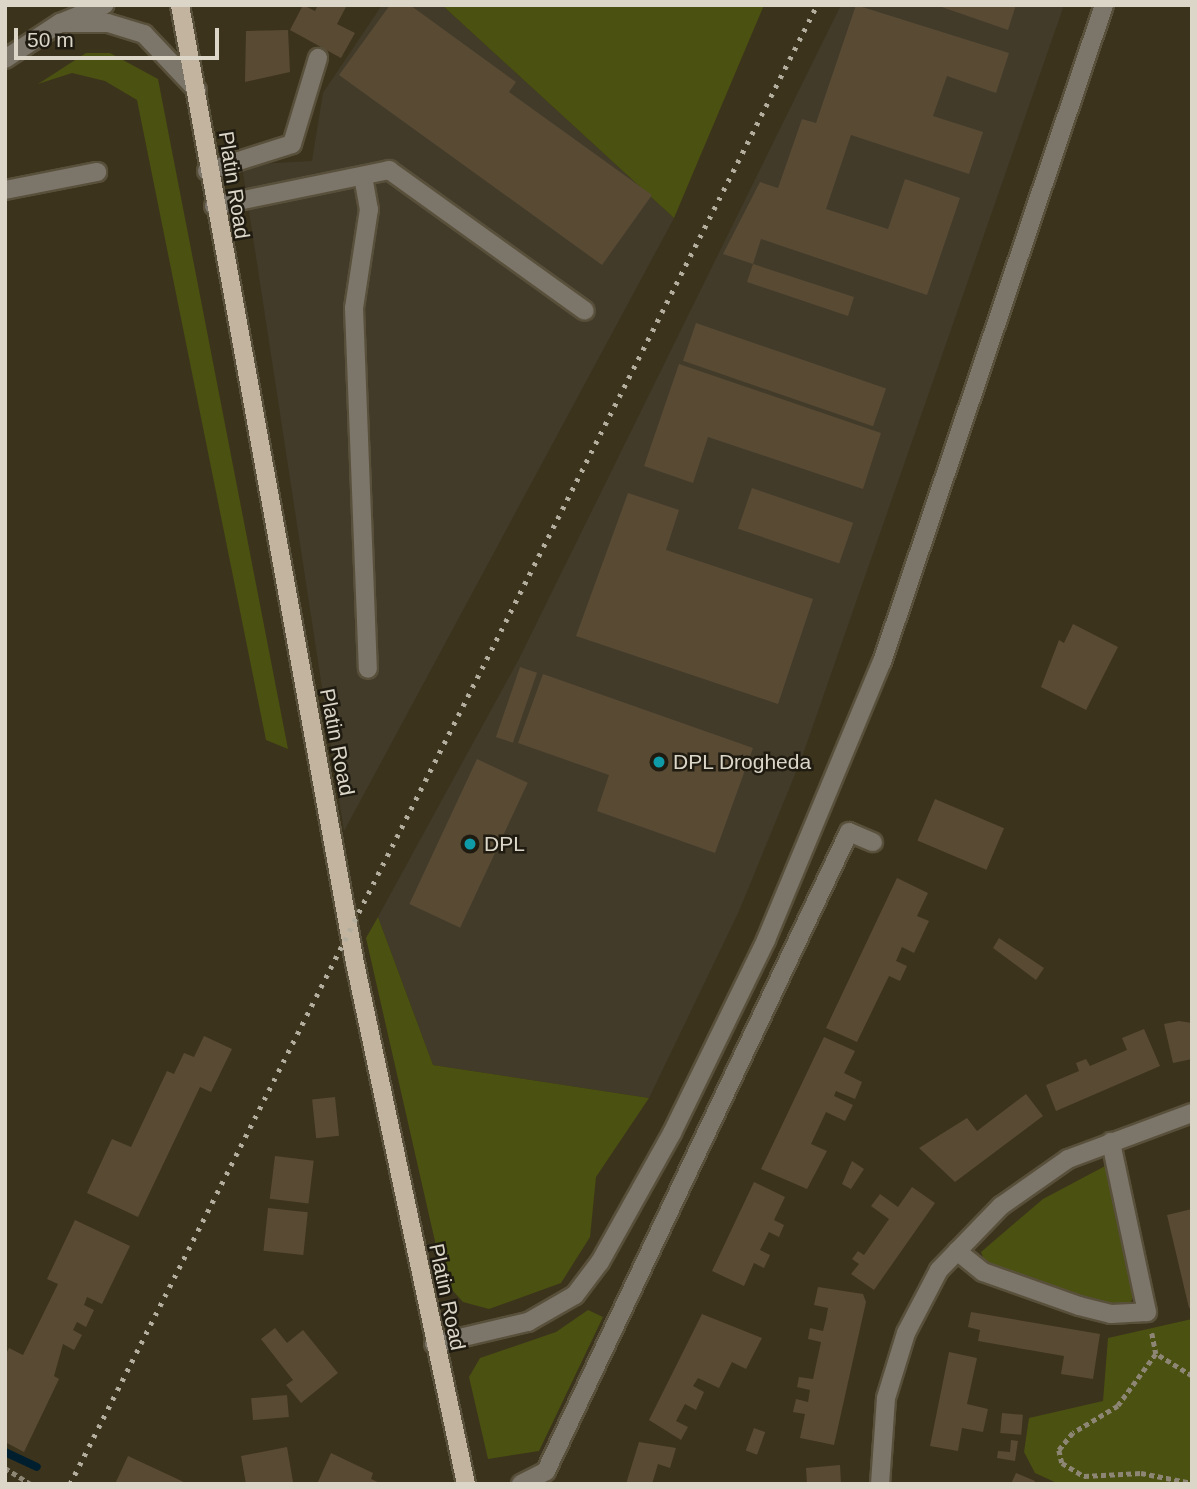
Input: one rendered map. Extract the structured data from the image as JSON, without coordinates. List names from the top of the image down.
{
  "streets": {
    "main road": ["Platin Road"]
  },
  "places": ["DPL Drogheda", "DPL"],
  "scale_bar": "50 m"
}
